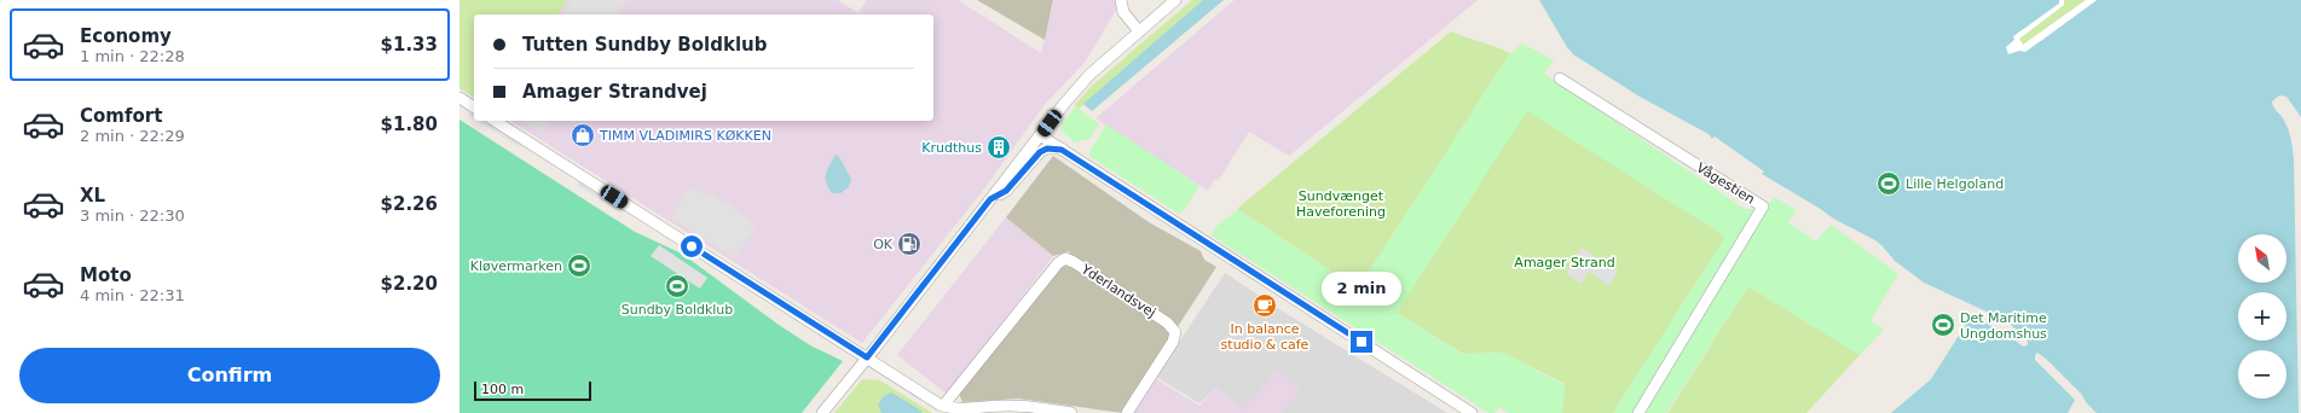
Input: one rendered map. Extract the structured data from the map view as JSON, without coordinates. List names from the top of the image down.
{
  "streets": {
    "street": ["Vågestien", "Yderlandsvej"]
  },
  "parks": ["Sundvænget Haveforening", "Amager Strand"],
  "places": {
    "shop": ["TIMM VLADIMIRS KØKKEN"],
    "building": ["Krudthus"],
    "sports": [
      "Lille Helgoland",
      "Kløvermarken",
      "Sundby Boldklub",
      "Det Maritime Ungdomshus"
    ],
    "fuel station": ["OK"],
    "cafe": ["In balance studio & cafe"]
  },
  "scale_bar": "100 m",
  "north": "top left",
  "page": {
    "list": [
      {
        "name": "Economy",
        "note": "1 min · 22:28",
        "value": "$1.33"
      },
      {
        "name": "Comfort",
        "note": "2 min · 22:29",
        "value": "$1.80"
      },
      {
        "name": "XL",
        "note": "3 min · 22:30",
        "value": "$2.26"
      },
      {
        "name": "Moto",
        "note": "4 min · 22:31",
        "value": "$2.20"
      }
    ],
    "banner": ["Tutten Sundby Boldklub", "Amager Strandvej"],
    "map_buttons": ["+", "−"],
    "bubble": "2 min",
    "buttons": "Confirm",
    "scale": "100 m"
  }
}
